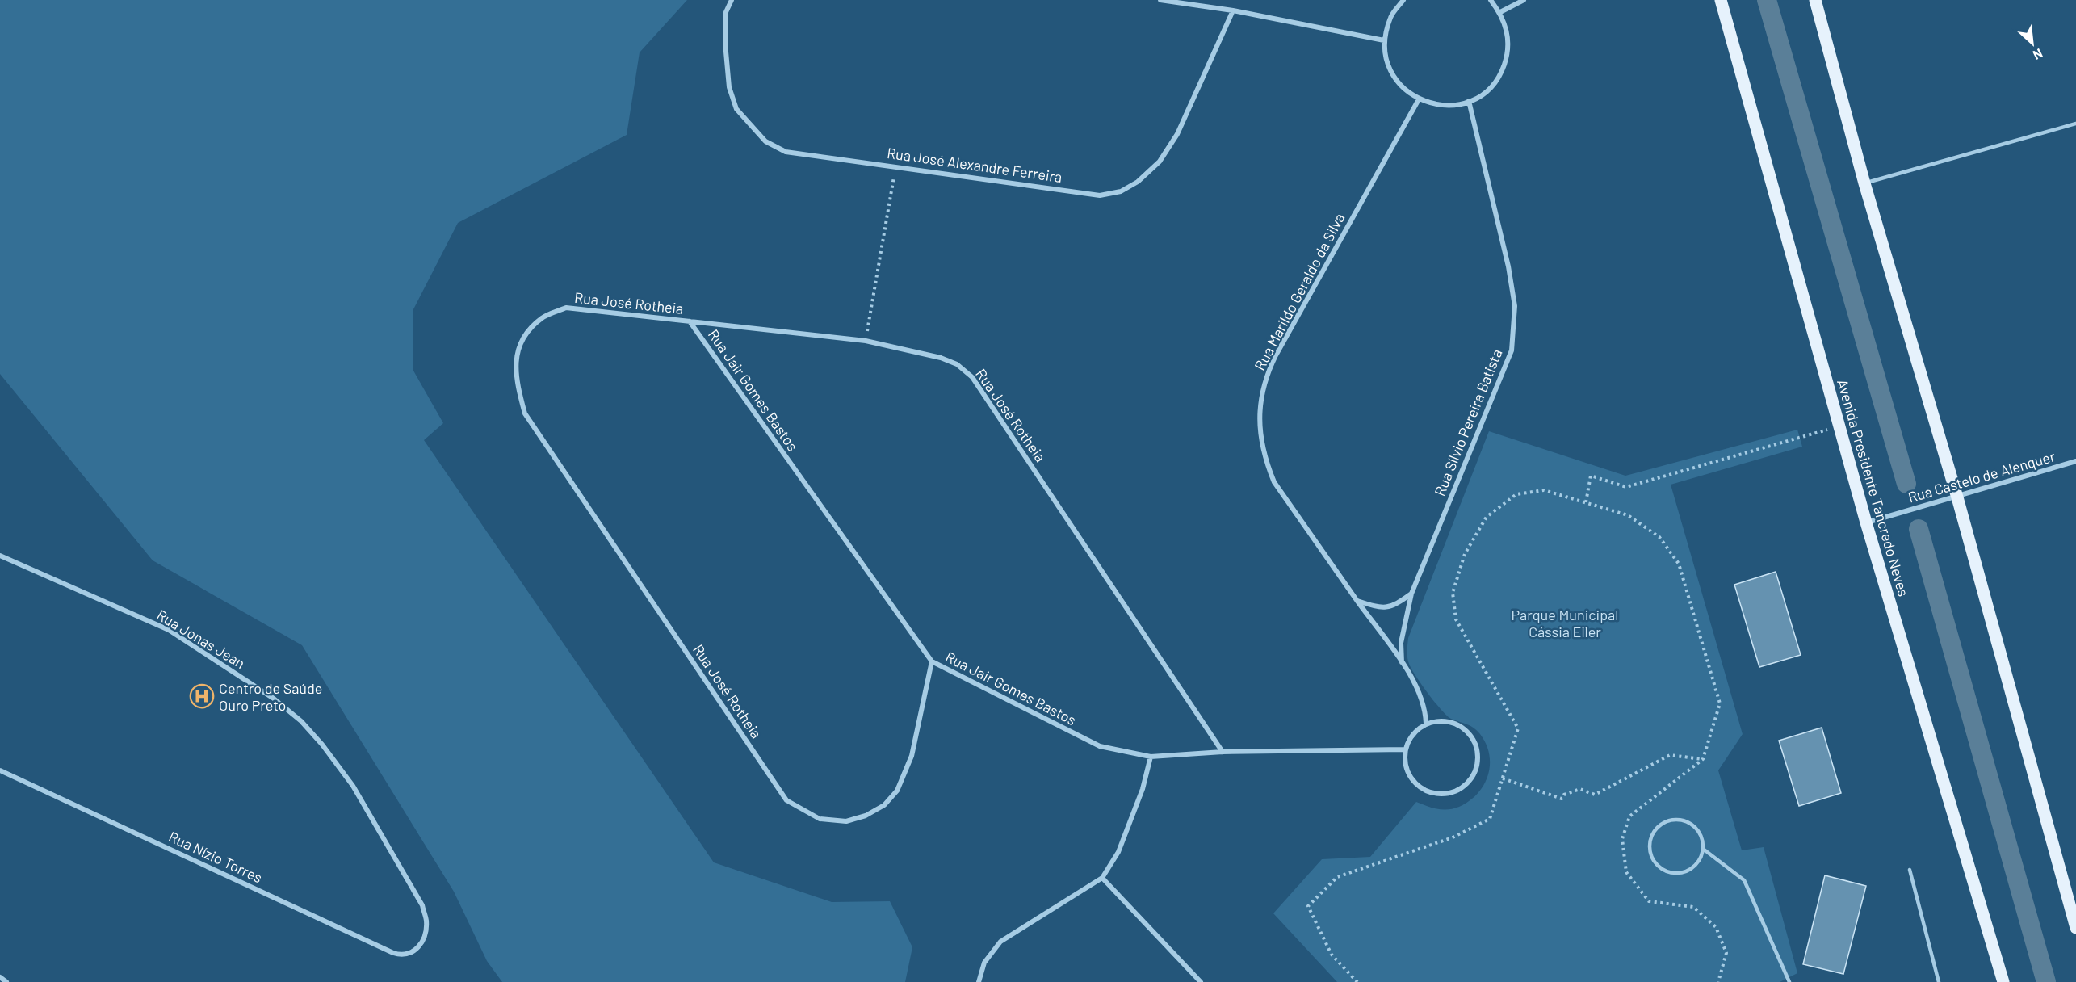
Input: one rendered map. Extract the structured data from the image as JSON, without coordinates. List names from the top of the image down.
{
  "streets": {
    "main road": ["Avenida Presidente Tancredo Neves"],
    "street": [
      "Rua José Alexandre Ferreira",
      "Rua Marildo Geraldo da Silva",
      "Rua José Rotheia",
      "Rua Jair Gomes Bastos",
      "Rua Sílvio Pereira Batista",
      "Rua Castelo de Alenquer",
      "Rua Jonas Jean",
      "Rua Nízio Torres"
    ]
  },
  "crossings": [
    ["Rua Marildo Geraldo da Silva", "Rua Jair Gomes Bastos"],
    ["Rua Marildo Geraldo da Silva", "Rua Sílvio Pereira Batista"],
    ["Rua José Rotheia", "Rua Jair Gomes Bastos"],
    ["Rua Castelo de Alenquer", "Avenida Presidente Tancredo Neves"],
    ["Rua Jonas Jean", "Rua Nízio Torres"]
  ],
  "parks": ["Parque Municipal Cássia Eller"],
  "places": {
    "hospital": ["Centro de Saúde Ouro Preto"]
  },
  "north": "bottom right"
}
